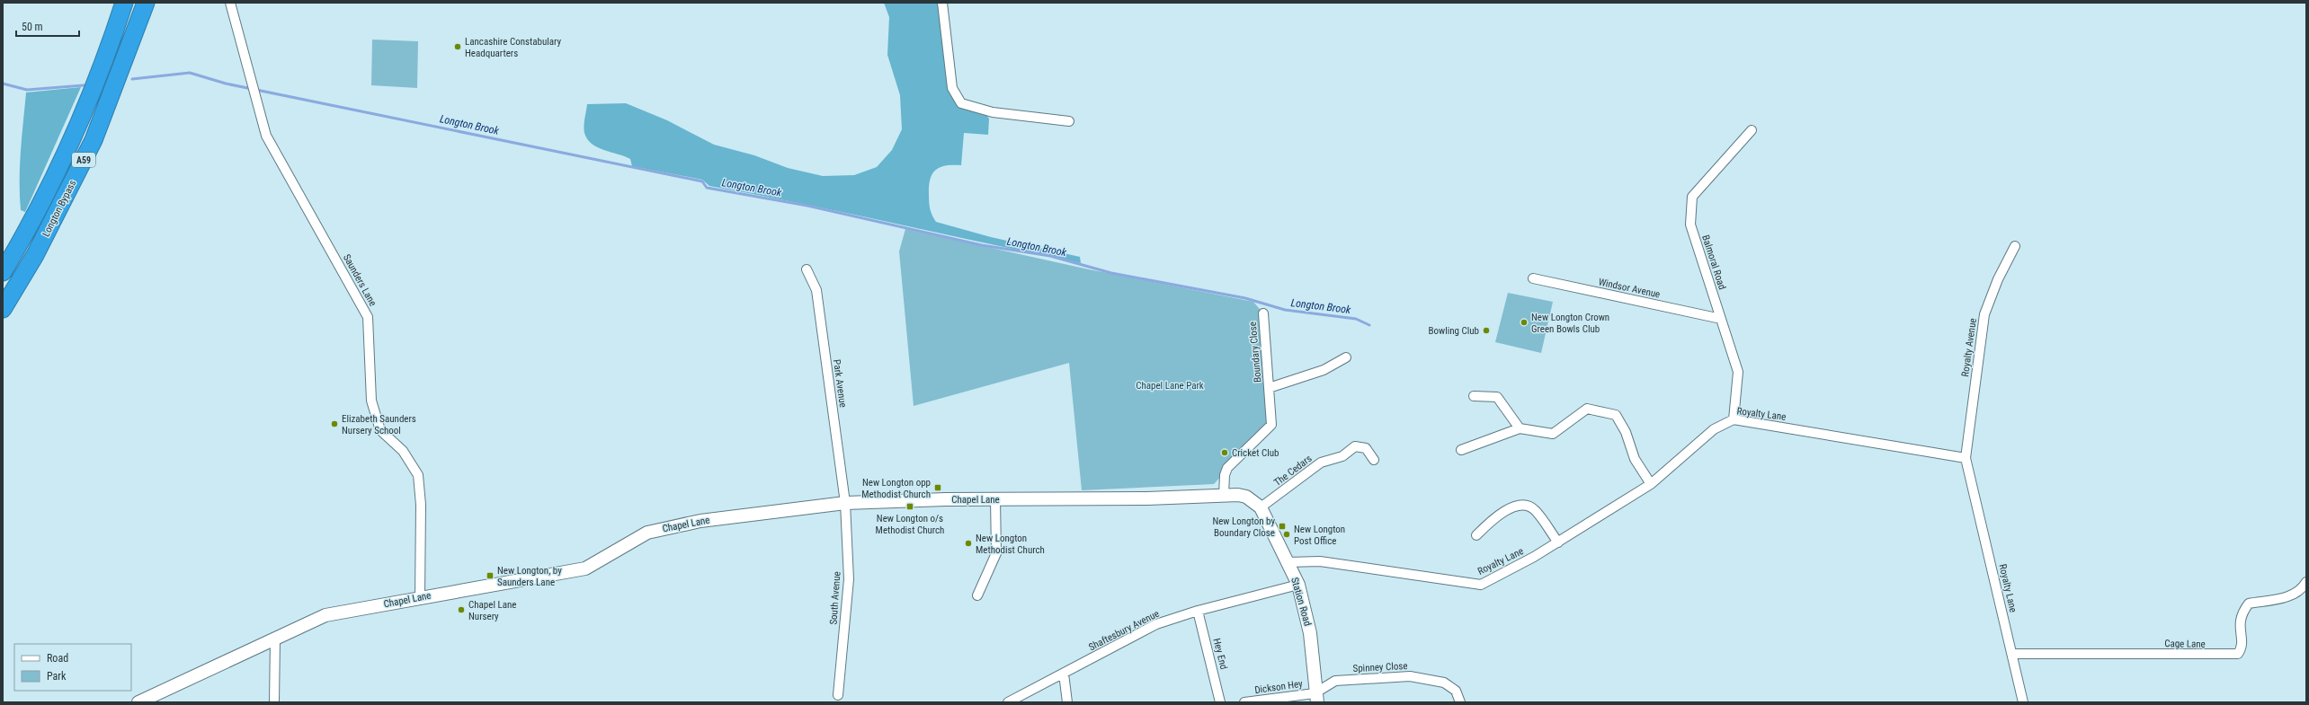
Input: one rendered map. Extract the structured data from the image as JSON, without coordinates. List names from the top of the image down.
{
  "streets": {
    "highway": ["A59", "Longton Bypass"],
    "street": [
      "Balmoral Road",
      "Saunders Lane",
      "Windsor Avenue",
      "Royalty Avenue",
      "Boundary Close",
      "Park Avenue",
      "Royalty Lane",
      "The Cedars",
      "Chapel Lane",
      "South Avenue",
      "Station Road",
      "Shaftesbury Avenue",
      "Cage Lane",
      "Hey End",
      "Spinney Close",
      "Dickson Hey"
    ]
  },
  "crossings": [
    ["Balmoral Road", "Windsor Avenue"],
    ["Balmoral Road", "Royalty Lane"],
    ["Saunders Lane", "Chapel Lane"],
    ["Royalty Avenue", "Royalty Lane"],
    ["Boundary Close", "Chapel Lane"],
    ["Park Avenue", "Chapel Lane"],
    ["Park Avenue", "South Avenue"],
    ["Royalty Lane", "Station Road"],
    ["Royalty Lane", "Cage Lane"],
    ["The Cedars", "Chapel Lane"],
    ["The Cedars", "Station Road"],
    ["Chapel Lane", "South Avenue"],
    ["Chapel Lane", "Station Road"],
    ["Station Road", "Shaftesbury Avenue"],
    ["Station Road", "Spinney Close"],
    ["Station Road", "Dickson Hey"],
    ["Shaftesbury Avenue", "Hey End"],
    ["Spinney Close", "Dickson Hey"]
  ],
  "water": ["Longton Brook"],
  "parks": ["Chapel Lane Park"],
  "places": {
    "other": [
      "Lancashire Constabulary Headquarters",
      "New Longton Crown Green Bowls Club",
      "Bowling Club",
      "Elizabeth Saunders Nursery School",
      "Cricket Club",
      "New Longton Post Office",
      "New Longton Methodist Church",
      "Chapel Lane Nursery"
    ],
    "transit": [
      "New Longton opp Methodist Church",
      "New Longton o/s Methodist Church",
      "New Longton by Boundary Close",
      "New Longton, by Saunders Lane"
    ]
  },
  "legend": ["Road", "Park"],
  "scale_bar": "50 m"
}
